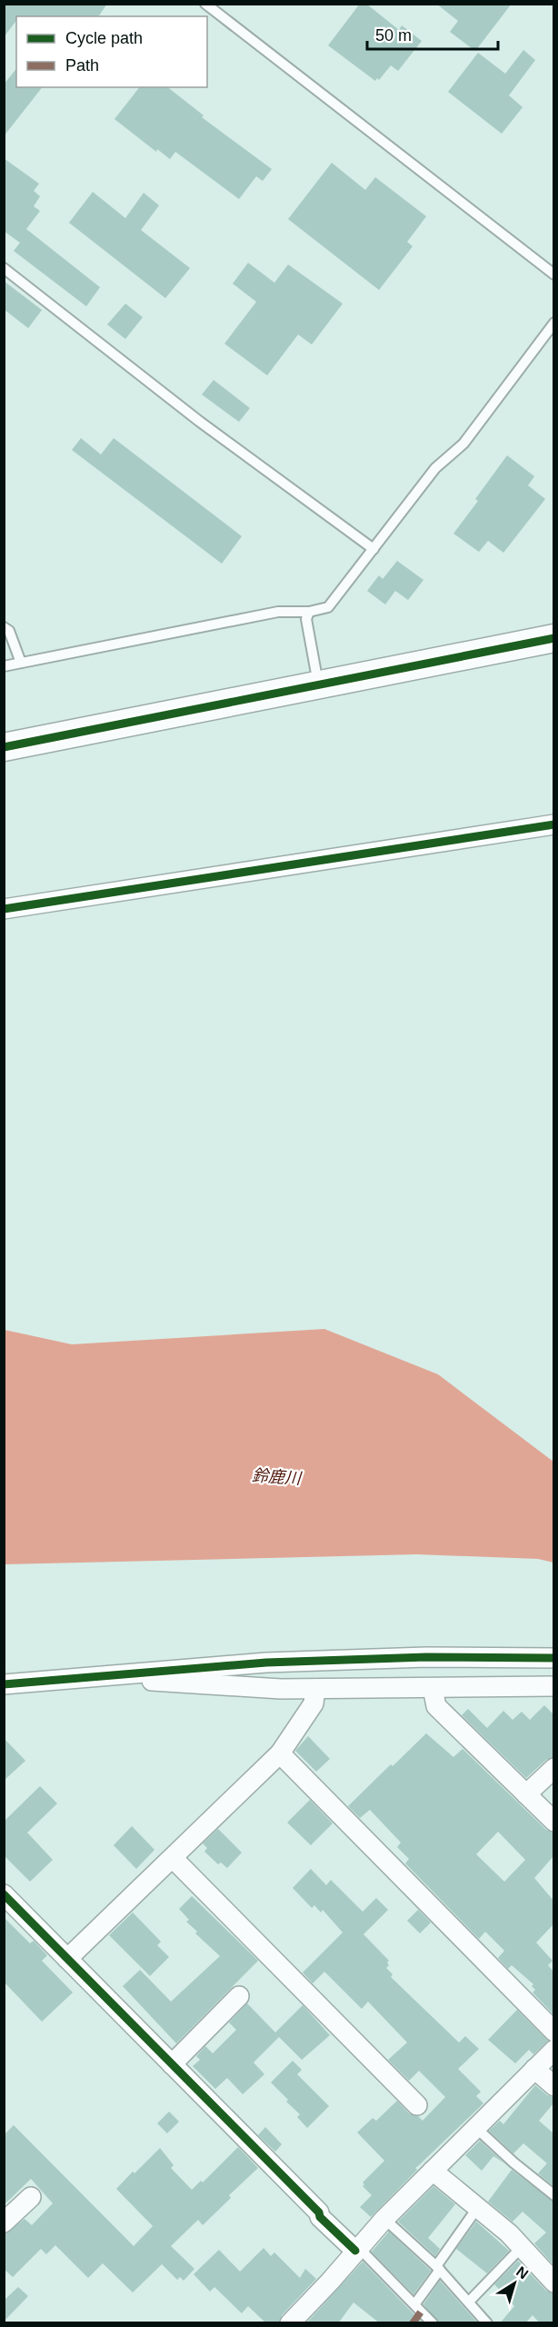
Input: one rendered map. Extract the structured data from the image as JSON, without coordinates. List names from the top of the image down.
{
  "water": ["鈴鹿川"],
  "legend": ["Cycle path", "Path"],
  "scale_bar": "50 m",
  "north": "top right"
}
